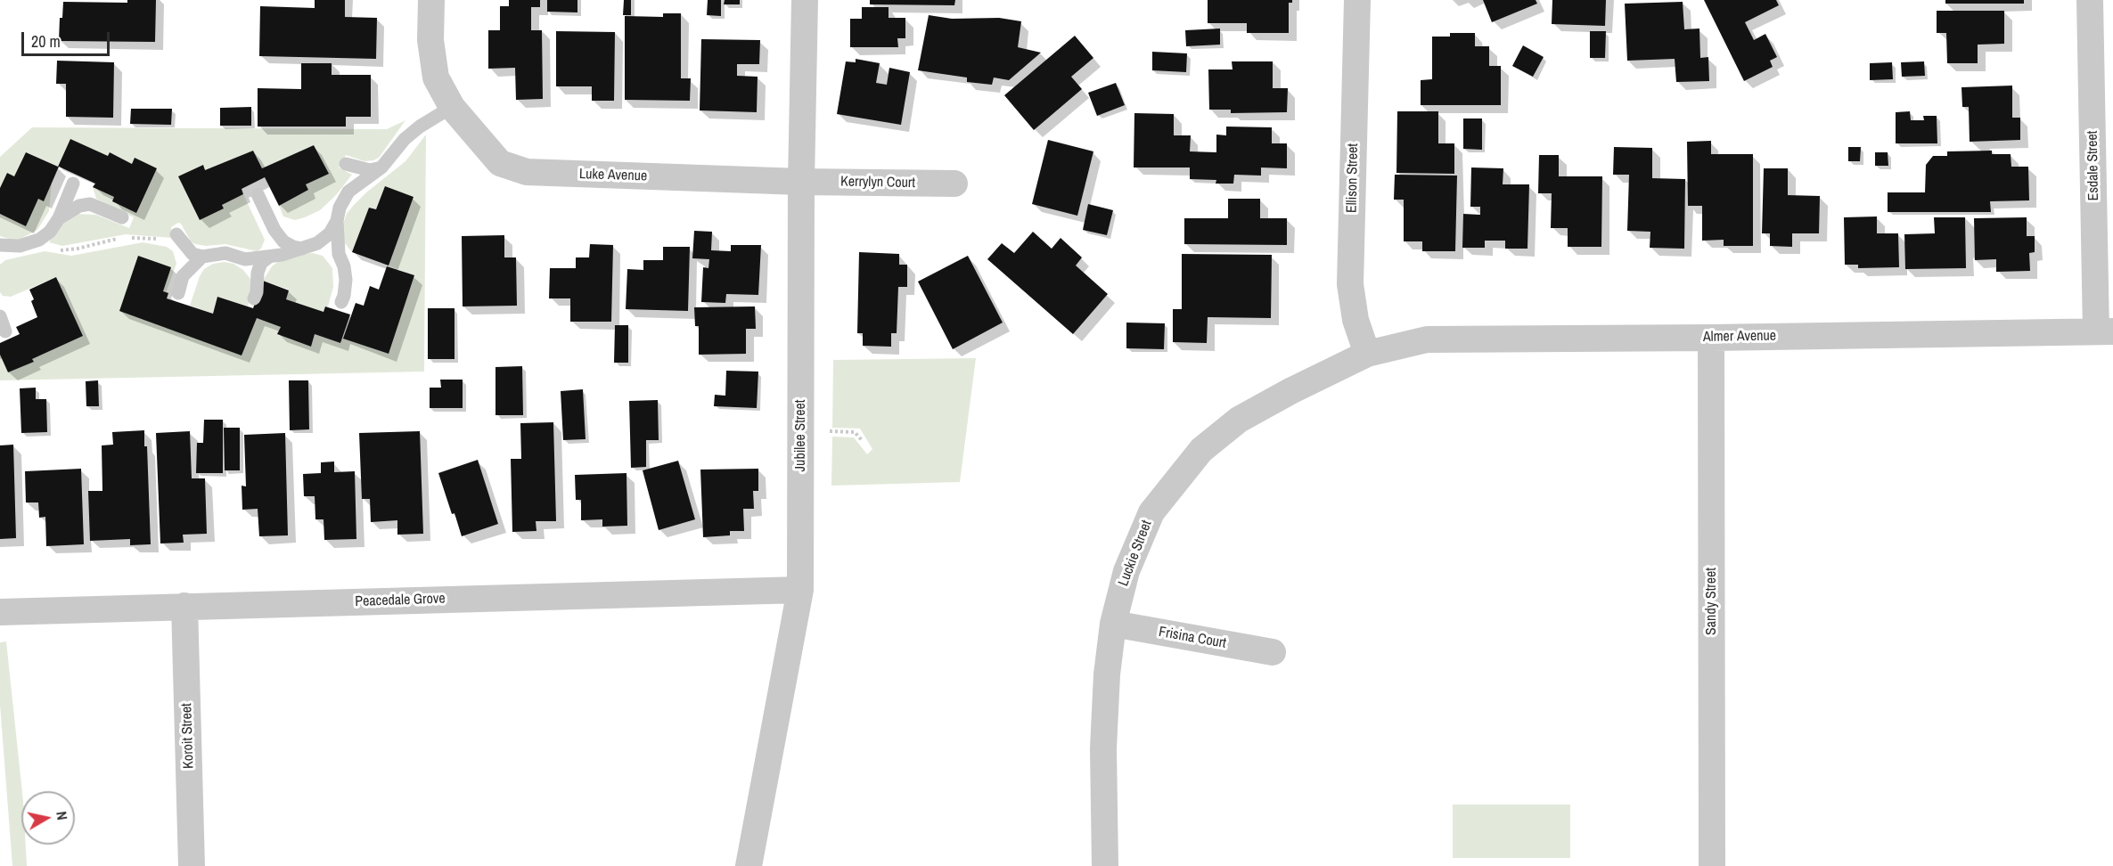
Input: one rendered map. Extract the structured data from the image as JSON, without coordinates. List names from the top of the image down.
{
  "streets": {
    "street": [
      "Esdale Street",
      "Luke Avenue",
      "Ellison Street",
      "Kerrylyn Court",
      "Almer Avenue",
      "Jubilee Street",
      "Luckie Street",
      "Peacedale Grove",
      "Sandy Street",
      "Frisina Court",
      "Koroit Street"
    ]
  },
  "crossings": [
    ["Esdale Street", "Almer Avenue"],
    ["Luke Avenue", "Kerrylyn Court"],
    ["Luke Avenue", "Jubilee Street"],
    ["Ellison Street", "Almer Avenue"],
    ["Ellison Street", "Luckie Street"],
    ["Kerrylyn Court", "Jubilee Street"],
    ["Almer Avenue", "Luckie Street"],
    ["Almer Avenue", "Sandy Street"],
    ["Jubilee Street", "Peacedale Grove"],
    ["Luckie Street", "Frisina Court"],
    ["Peacedale Grove", "Koroit Street"]
  ],
  "scale_bar": "20 m",
  "north": "right"
}
